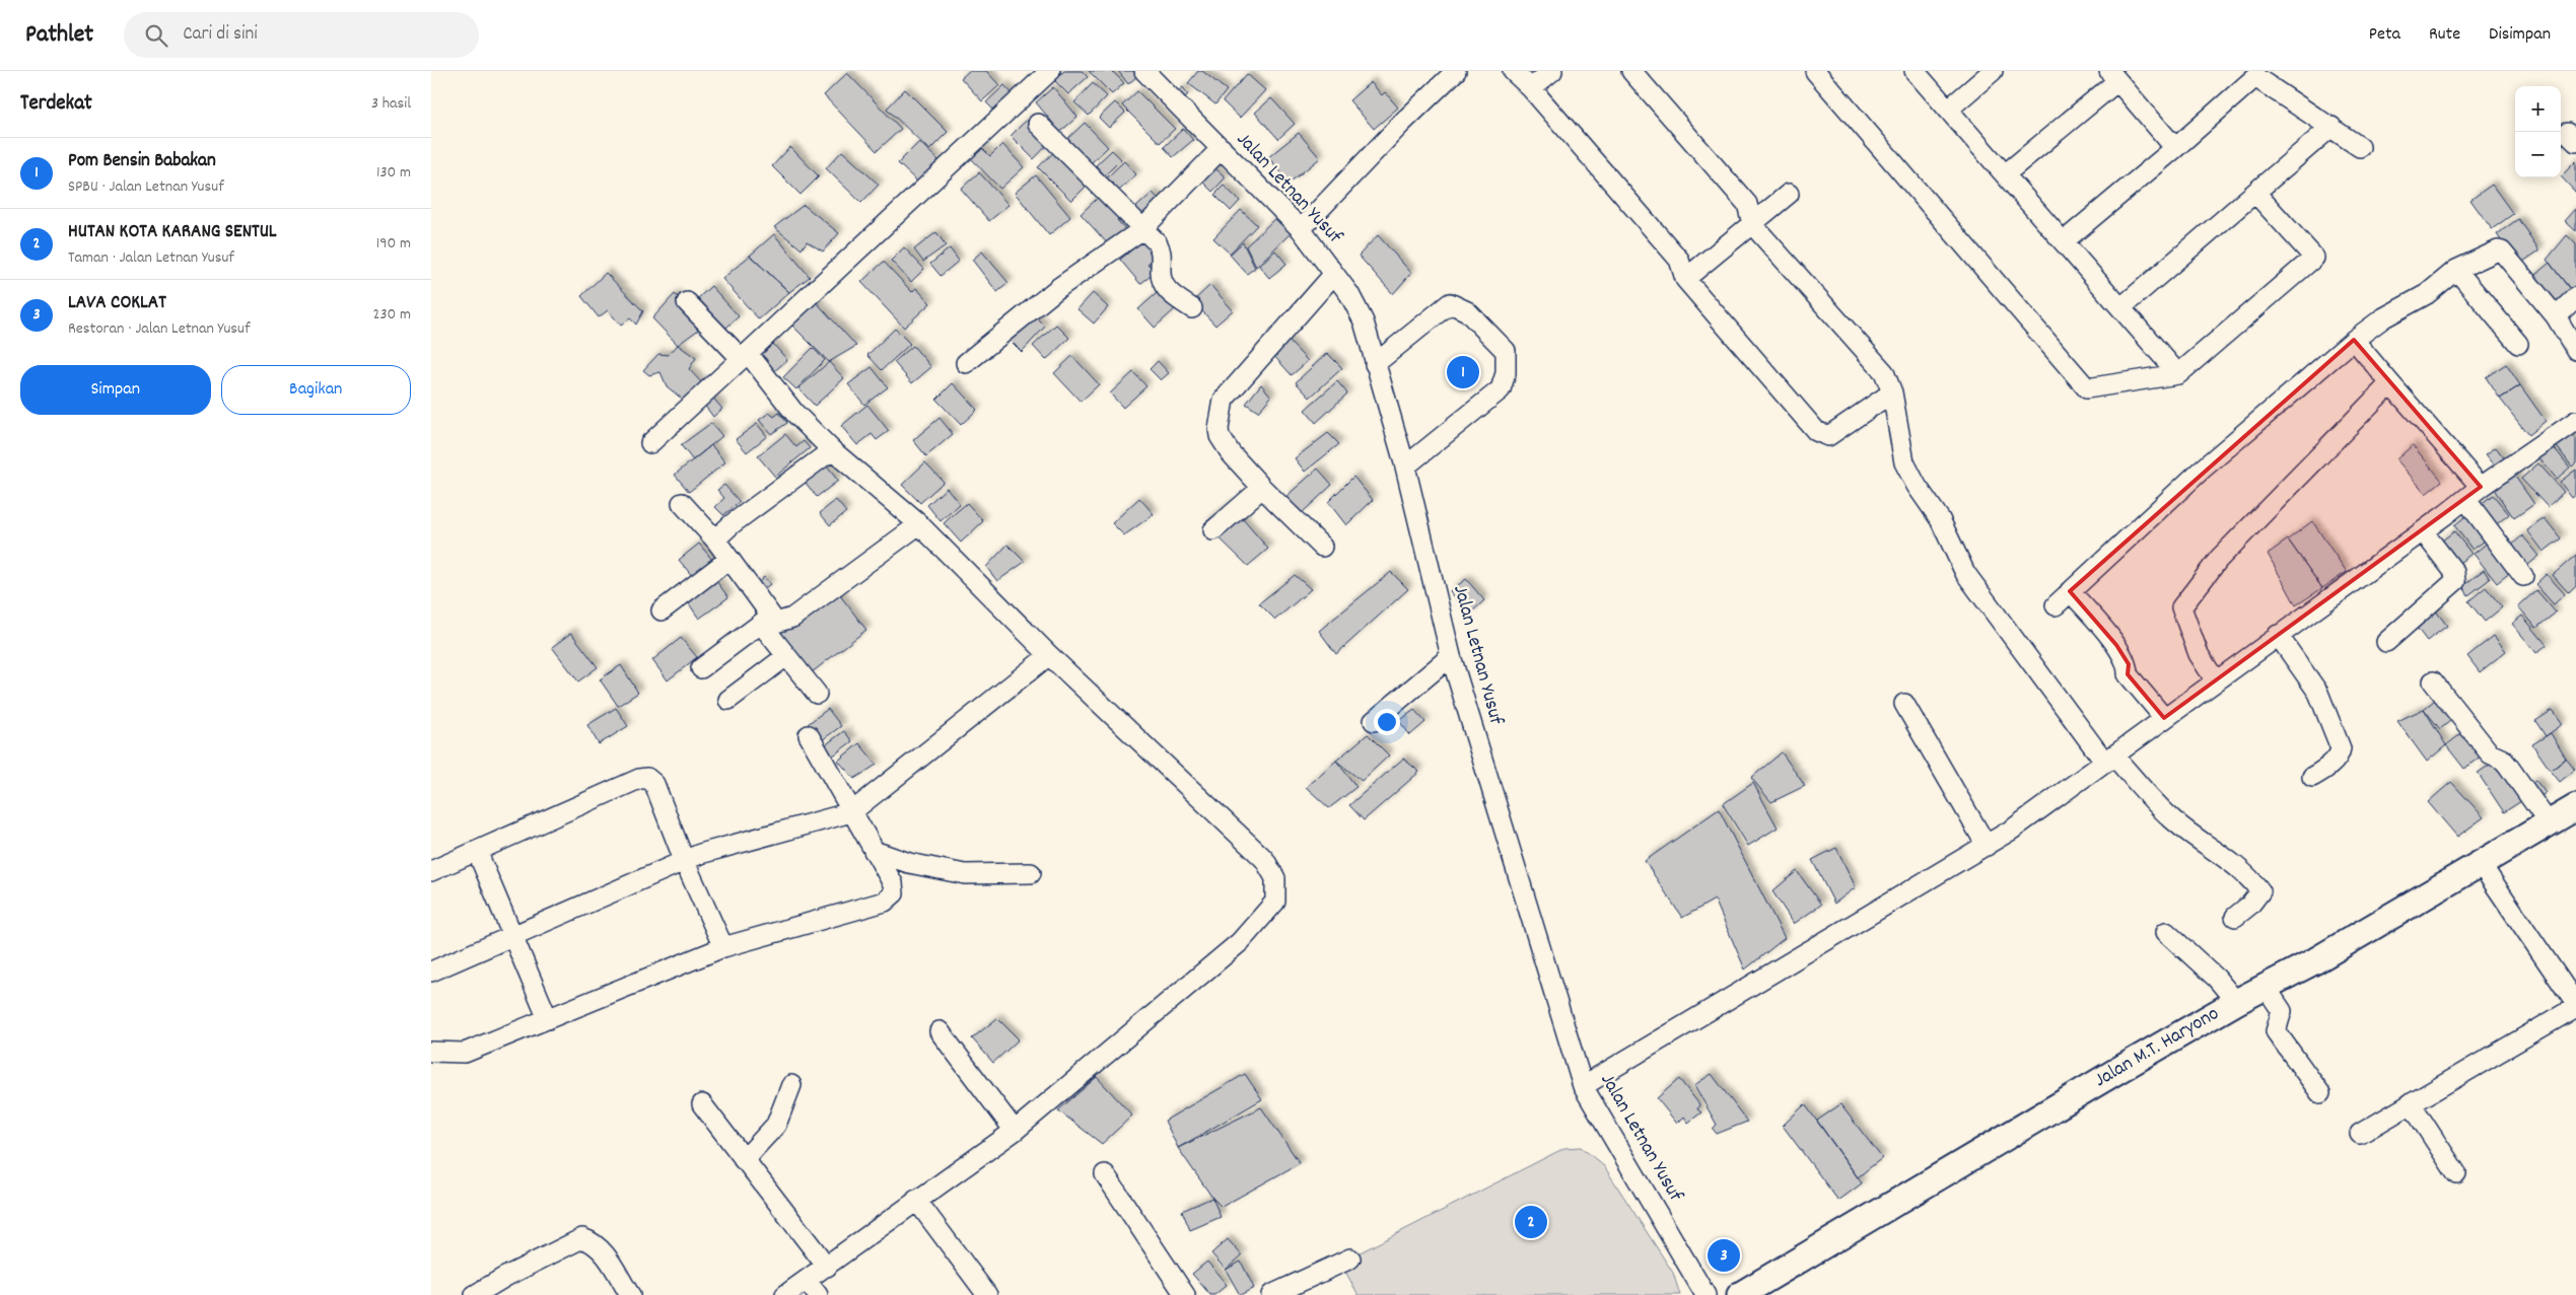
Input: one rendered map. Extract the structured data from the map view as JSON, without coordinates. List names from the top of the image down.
{
  "streets": {
    "main road": ["Jalan M.T. Haryono"],
    "street": ["Jalan Letnan Yusuf"]
  },
  "page": {
    "header": "Pathlet",
    "search": "Cari di sini",
    "nav": ["Peta", "Rute", "Disimpan"],
    "heading": ["Terdekat", "3 hasil"],
    "map_buttons": ["+", "−"],
    "list": [
      {
        "mark": "1",
        "name": "Pom Bensin Babakan",
        "note": "SPBU · Jalan Letnan Yusuf",
        "value": "130 m"
      },
      {
        "mark": "2",
        "name": "HUTAN KOTA KARANG SENTUL",
        "note": "Taman · Jalan Letnan Yusuf",
        "value": "190 m"
      },
      {
        "mark": "3",
        "name": "LAVA COKLAT",
        "note": "Restoran · Jalan Letnan Yusuf",
        "value": "230 m"
      }
    ],
    "buttons": ["Simpan", "Bagikan"],
    "pins": ["1", "2", "3"]
  }
}
